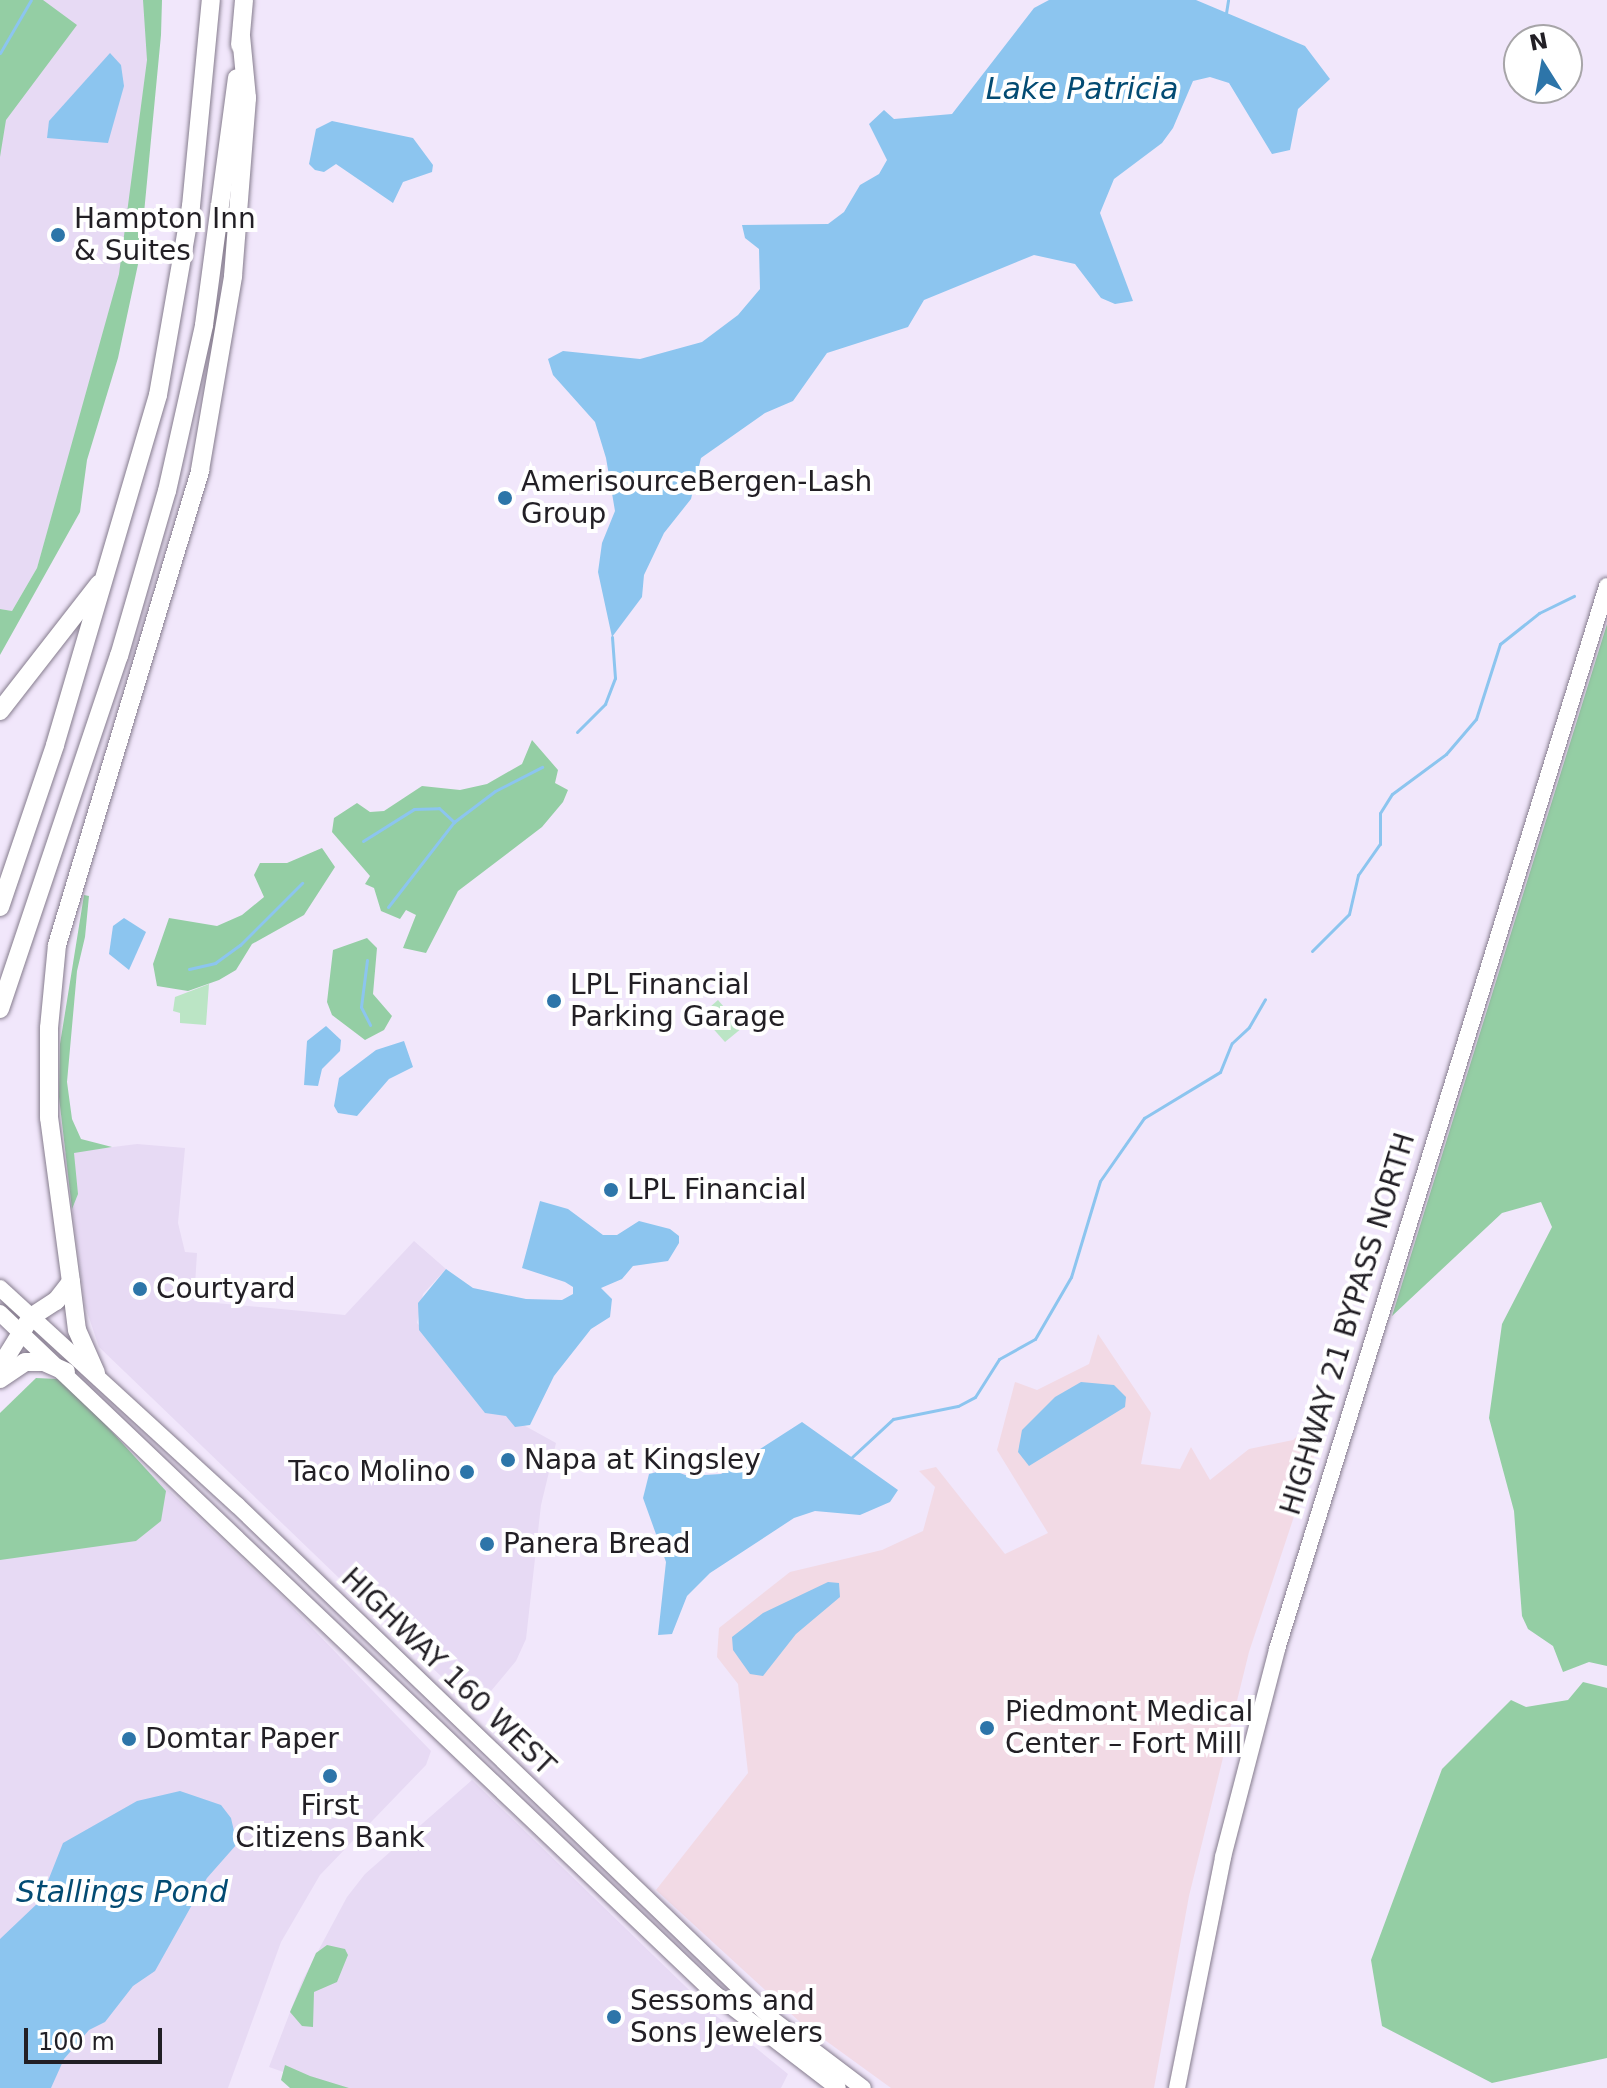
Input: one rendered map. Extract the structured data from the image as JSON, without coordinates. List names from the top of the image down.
{
  "streets": {
    "main road": ["HIGHWAY 21 BYPASS NORTH", "HIGHWAY 160 WEST"]
  },
  "water": ["Lake Patricia", "Stallings Pond"],
  "places": [
    "Hampton Inn & Suites",
    "AmerisourceBergen-Lash Group",
    "LPL Financial Parking Garage",
    "LPL Financial",
    "Courtyard",
    "Napa at Kingsley",
    "Taco Molino",
    "Panera Bread",
    "Piedmont Medical Center – Fort Mill",
    "Domtar Paper",
    "First Citizens Bank",
    "Sessoms and Sons Jewelers"
  ],
  "scale_bar": "100 m",
  "north": "top"
}
